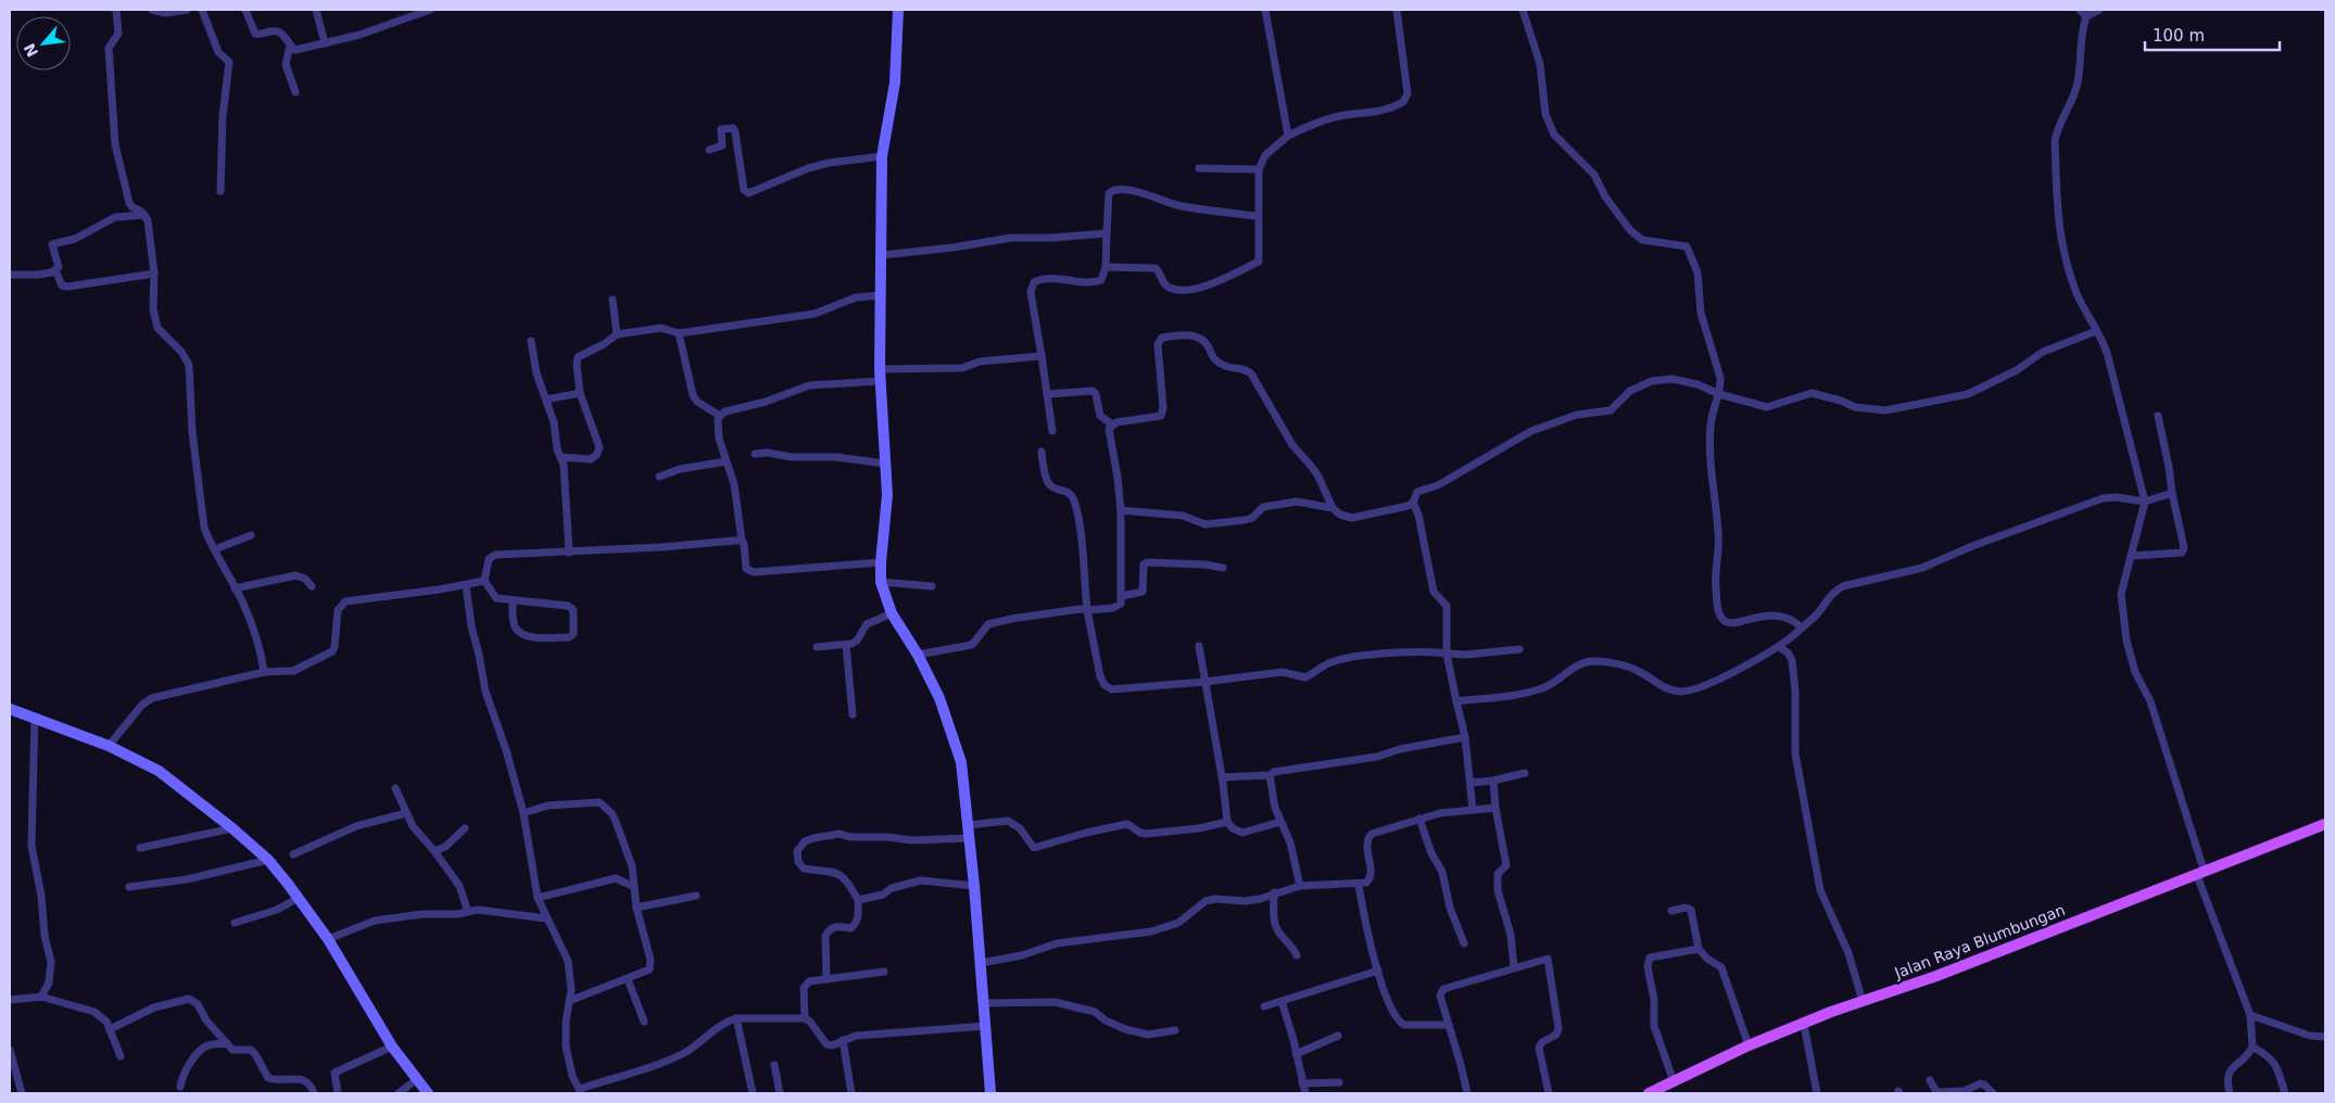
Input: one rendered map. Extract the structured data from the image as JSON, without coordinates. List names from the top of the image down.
{
  "streets": {
    "main road": ["Jalan Raya Blumbungan"]
  },
  "scale_bar": "100 m",
  "north": "bottom left"
}
